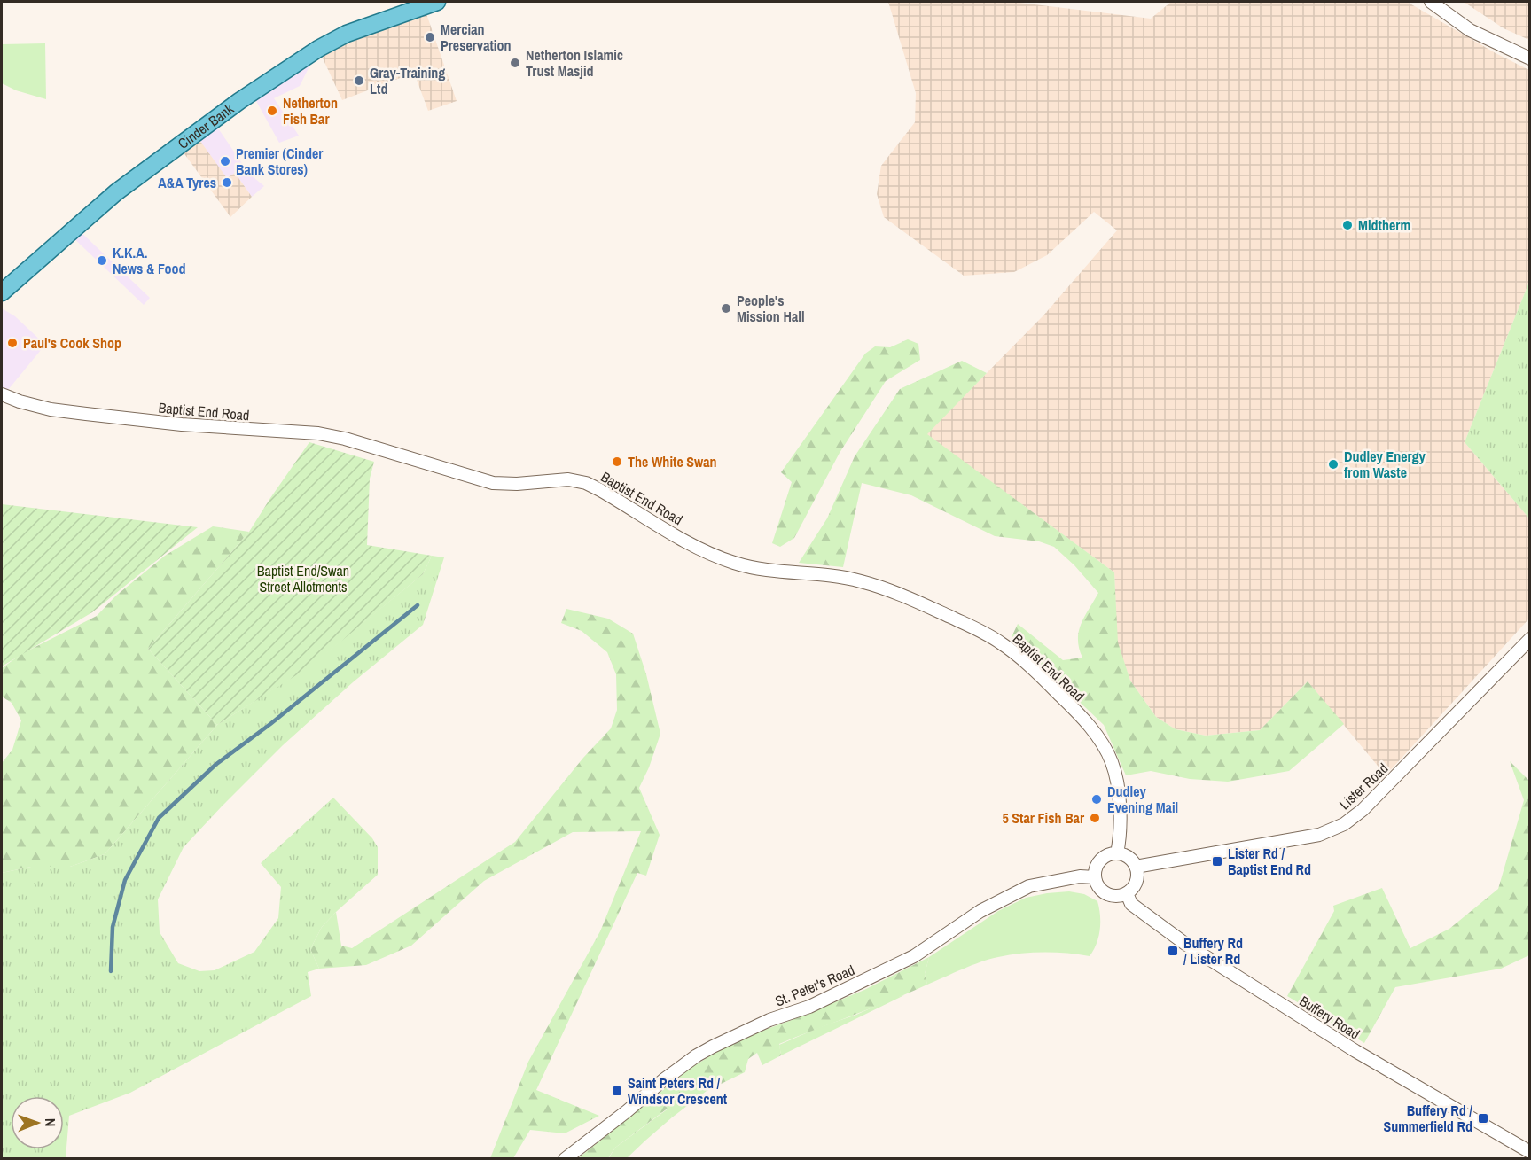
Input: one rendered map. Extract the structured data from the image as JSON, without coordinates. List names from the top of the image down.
{
  "streets": {
    "main road": ["Cinder Bank"],
    "street": [
      "Baptist End Road",
      "Lister Road",
      "St. Peter's Road",
      "Buffery Road"
    ]
  },
  "crossings": [
    ["Baptist End Road", "Lister Road"],
    ["Baptist End Road", "St. Peter's Road"],
    ["Baptist End Road", "Buffery Road"],
    ["Lister Road", "St. Peter's Road"],
    ["Lister Road", "Buffery Road"],
    ["St. Peter's Road", "Buffery Road"]
  ],
  "parks": ["Baptist End/Swan Street Allotments"],
  "places": {
    "other": [
      "Mercian Preservation",
      "Netherton Islamic Trust Masjid",
      "Gray-Training Ltd",
      "Netherton Fish Bar",
      "Premier (Cinder Bank Stores)",
      "A&A Tyres",
      "Midtherm",
      "K.K.A. News & Food",
      "People's Mission Hall",
      "Paul's Cook Shop",
      "The White Swan",
      "Dudley Energy from Waste",
      "Dudley Evening Mail",
      "5 Star Fish Bar"
    ],
    "transit": [
      "Lister Rd / Baptist End Rd",
      "Buffery Rd / Lister Rd",
      "Saint Peters Rd / Windsor Crescent",
      "Buffery Rd / Summerfield Rd"
    ]
  },
  "north": "right"
}
